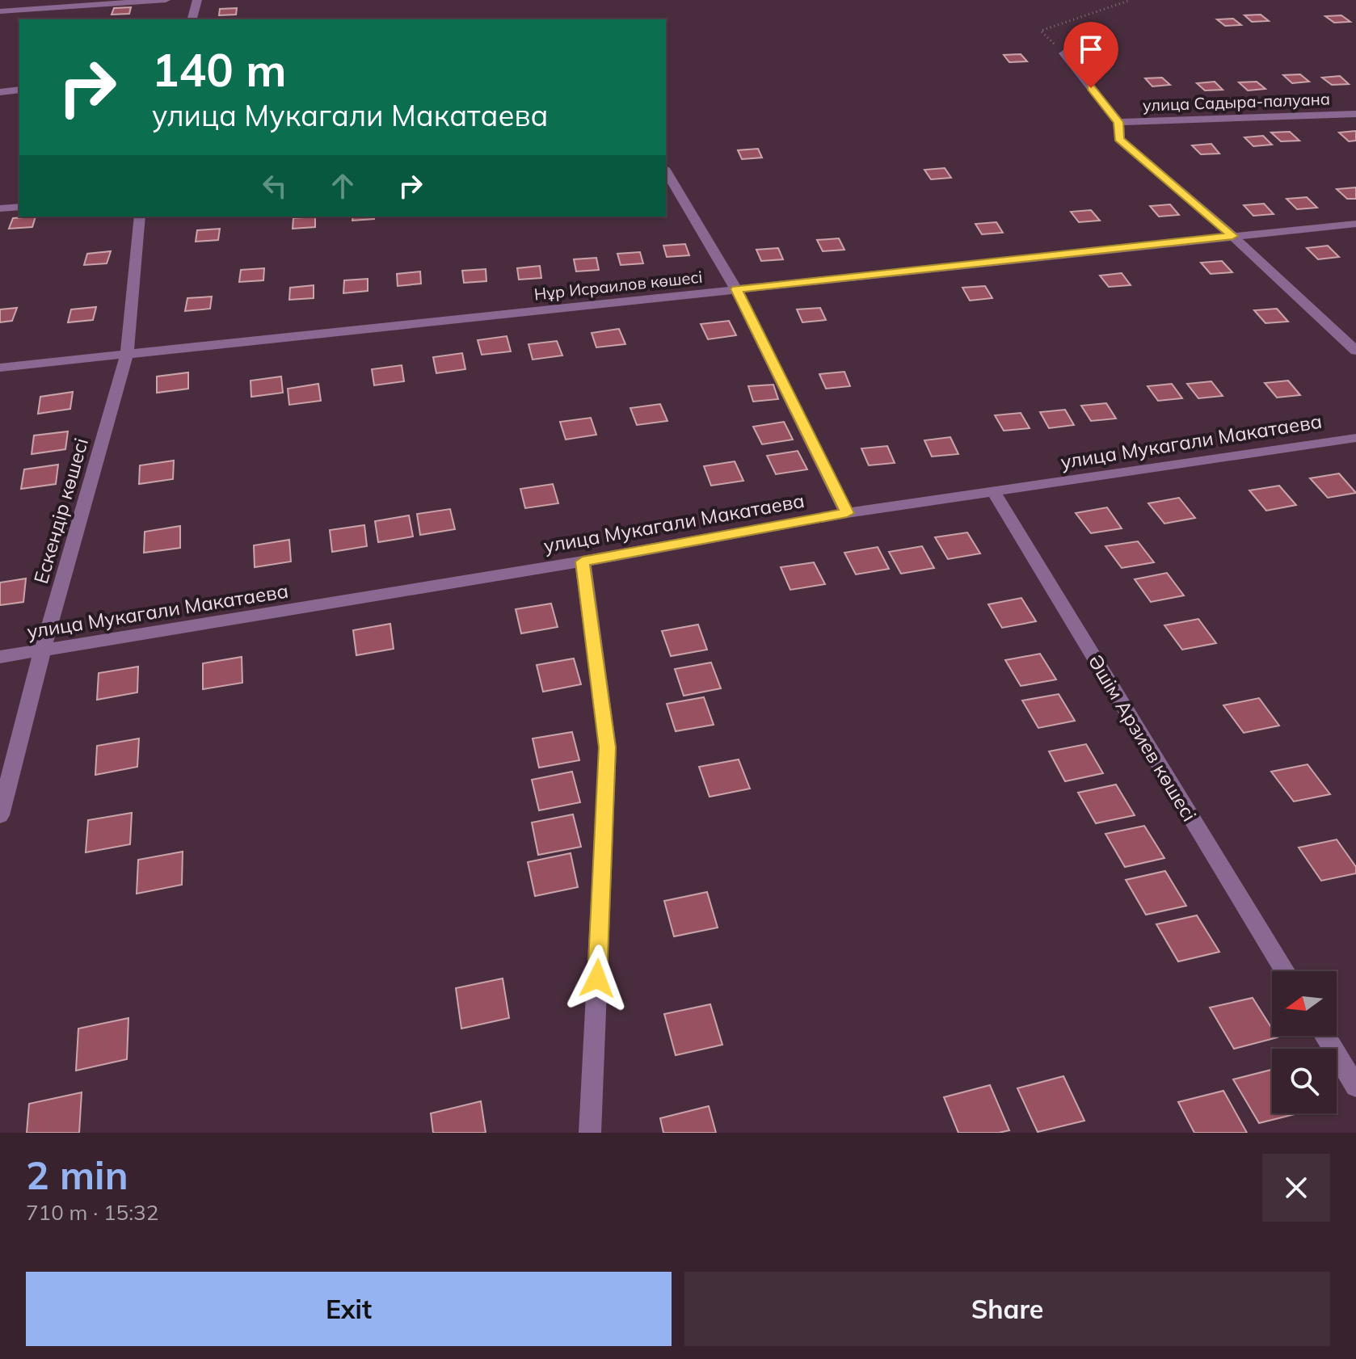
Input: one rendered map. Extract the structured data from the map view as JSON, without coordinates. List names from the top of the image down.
{
  "streets": {
    "street": [
      "улица Садыра-палуана",
      "Нұр Исраилов көшесі",
      "улица Мукагали Макатаева",
      "Ескендір көшесі",
      "Әшім Арзиев көшесі"
    ]
  },
  "crossings": [
    ["Нұр Исраилов көшесі", "Ескендір көшесі"],
    ["улица Мукагали Макатаева", "Ескендір көшесі"],
    ["улица Мукагали Макатаева", "Әшім Арзиев көшесі"]
  ],
  "north": "left",
  "page": {
    "turn": ["140 m", "улица Мукагали Макатаева"],
    "heading": ["2 min", "710 m · 15:32"],
    "buttons": ["Exit", "Share"]
  }
}
